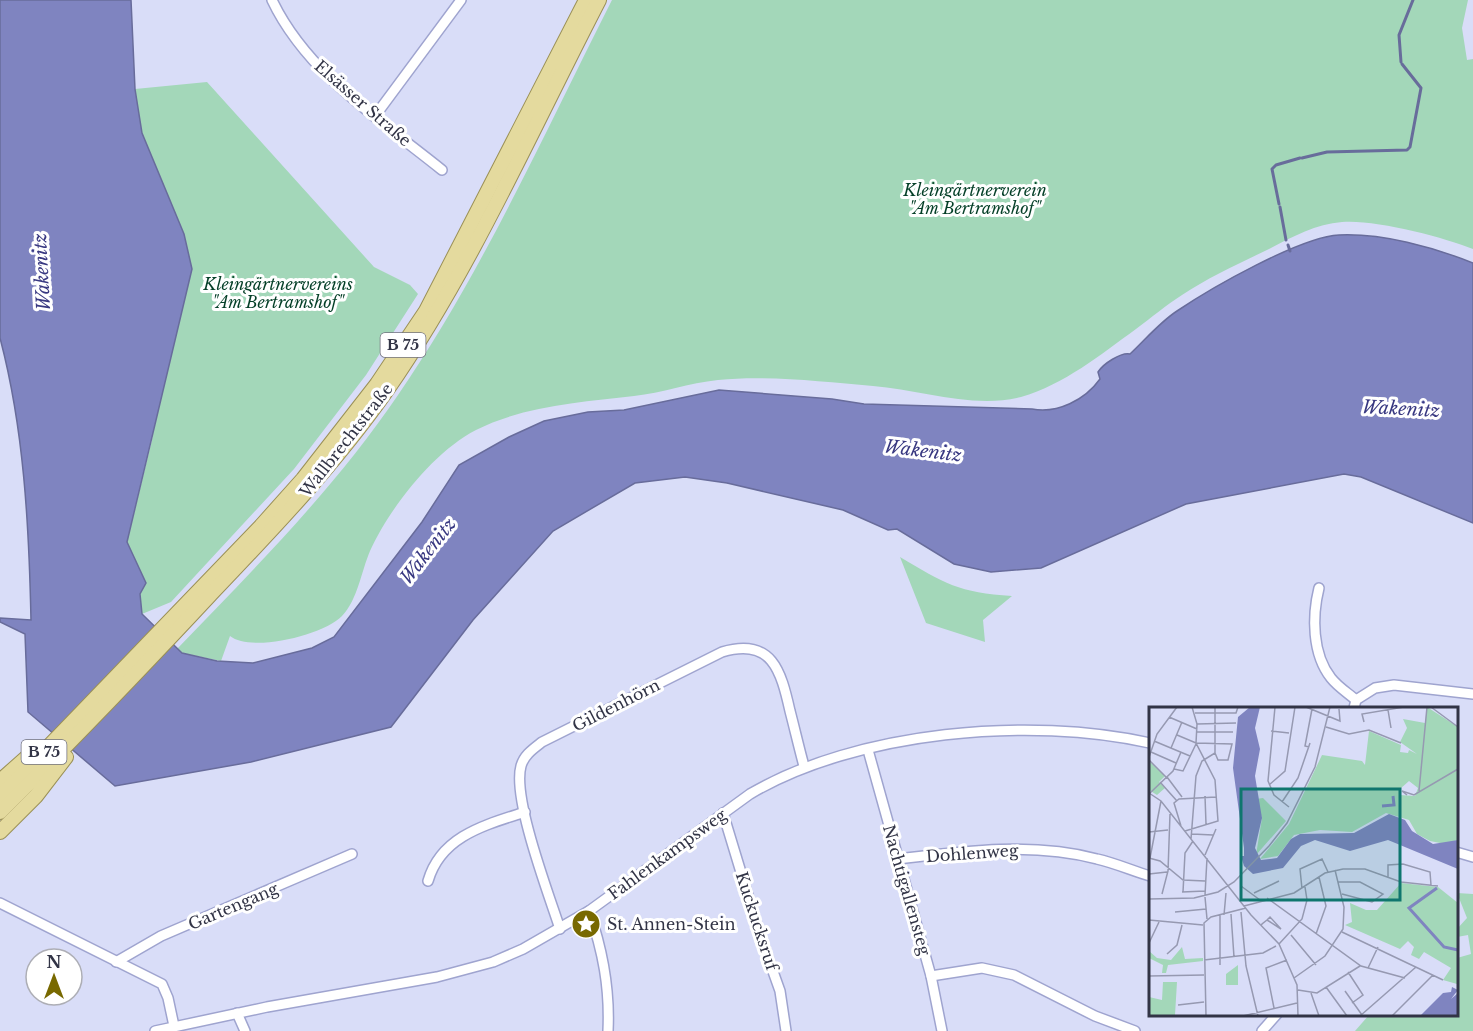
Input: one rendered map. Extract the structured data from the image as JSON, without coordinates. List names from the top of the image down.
{
  "streets": {
    "main road": ["B 75", "Wallbrechtstraße"],
    "street": [
      "Elsässer Straße",
      "Gildenhörn",
      "Dohlenweg",
      "Fahlenkampsweg",
      "Nachtigallensteg",
      "Gartengang",
      "Kuckucksruf"
    ]
  },
  "crossings": [
    ["Gildenhörn", "Fahlenkampsweg"],
    ["Dohlenweg", "Nachtigallensteg"],
    ["Fahlenkampsweg", "Nachtigallensteg"],
    ["Fahlenkampsweg", "Kuckucksruf"]
  ],
  "water": ["Wakenitz"],
  "parks": ["Kleingärtnerverein \"Am Bertramshof\"", "Kleingärtnervereins \"Am Bertramshof\""],
  "places": {
    "place": ["St. Annen-Stein"]
  },
  "north": "top"
}
